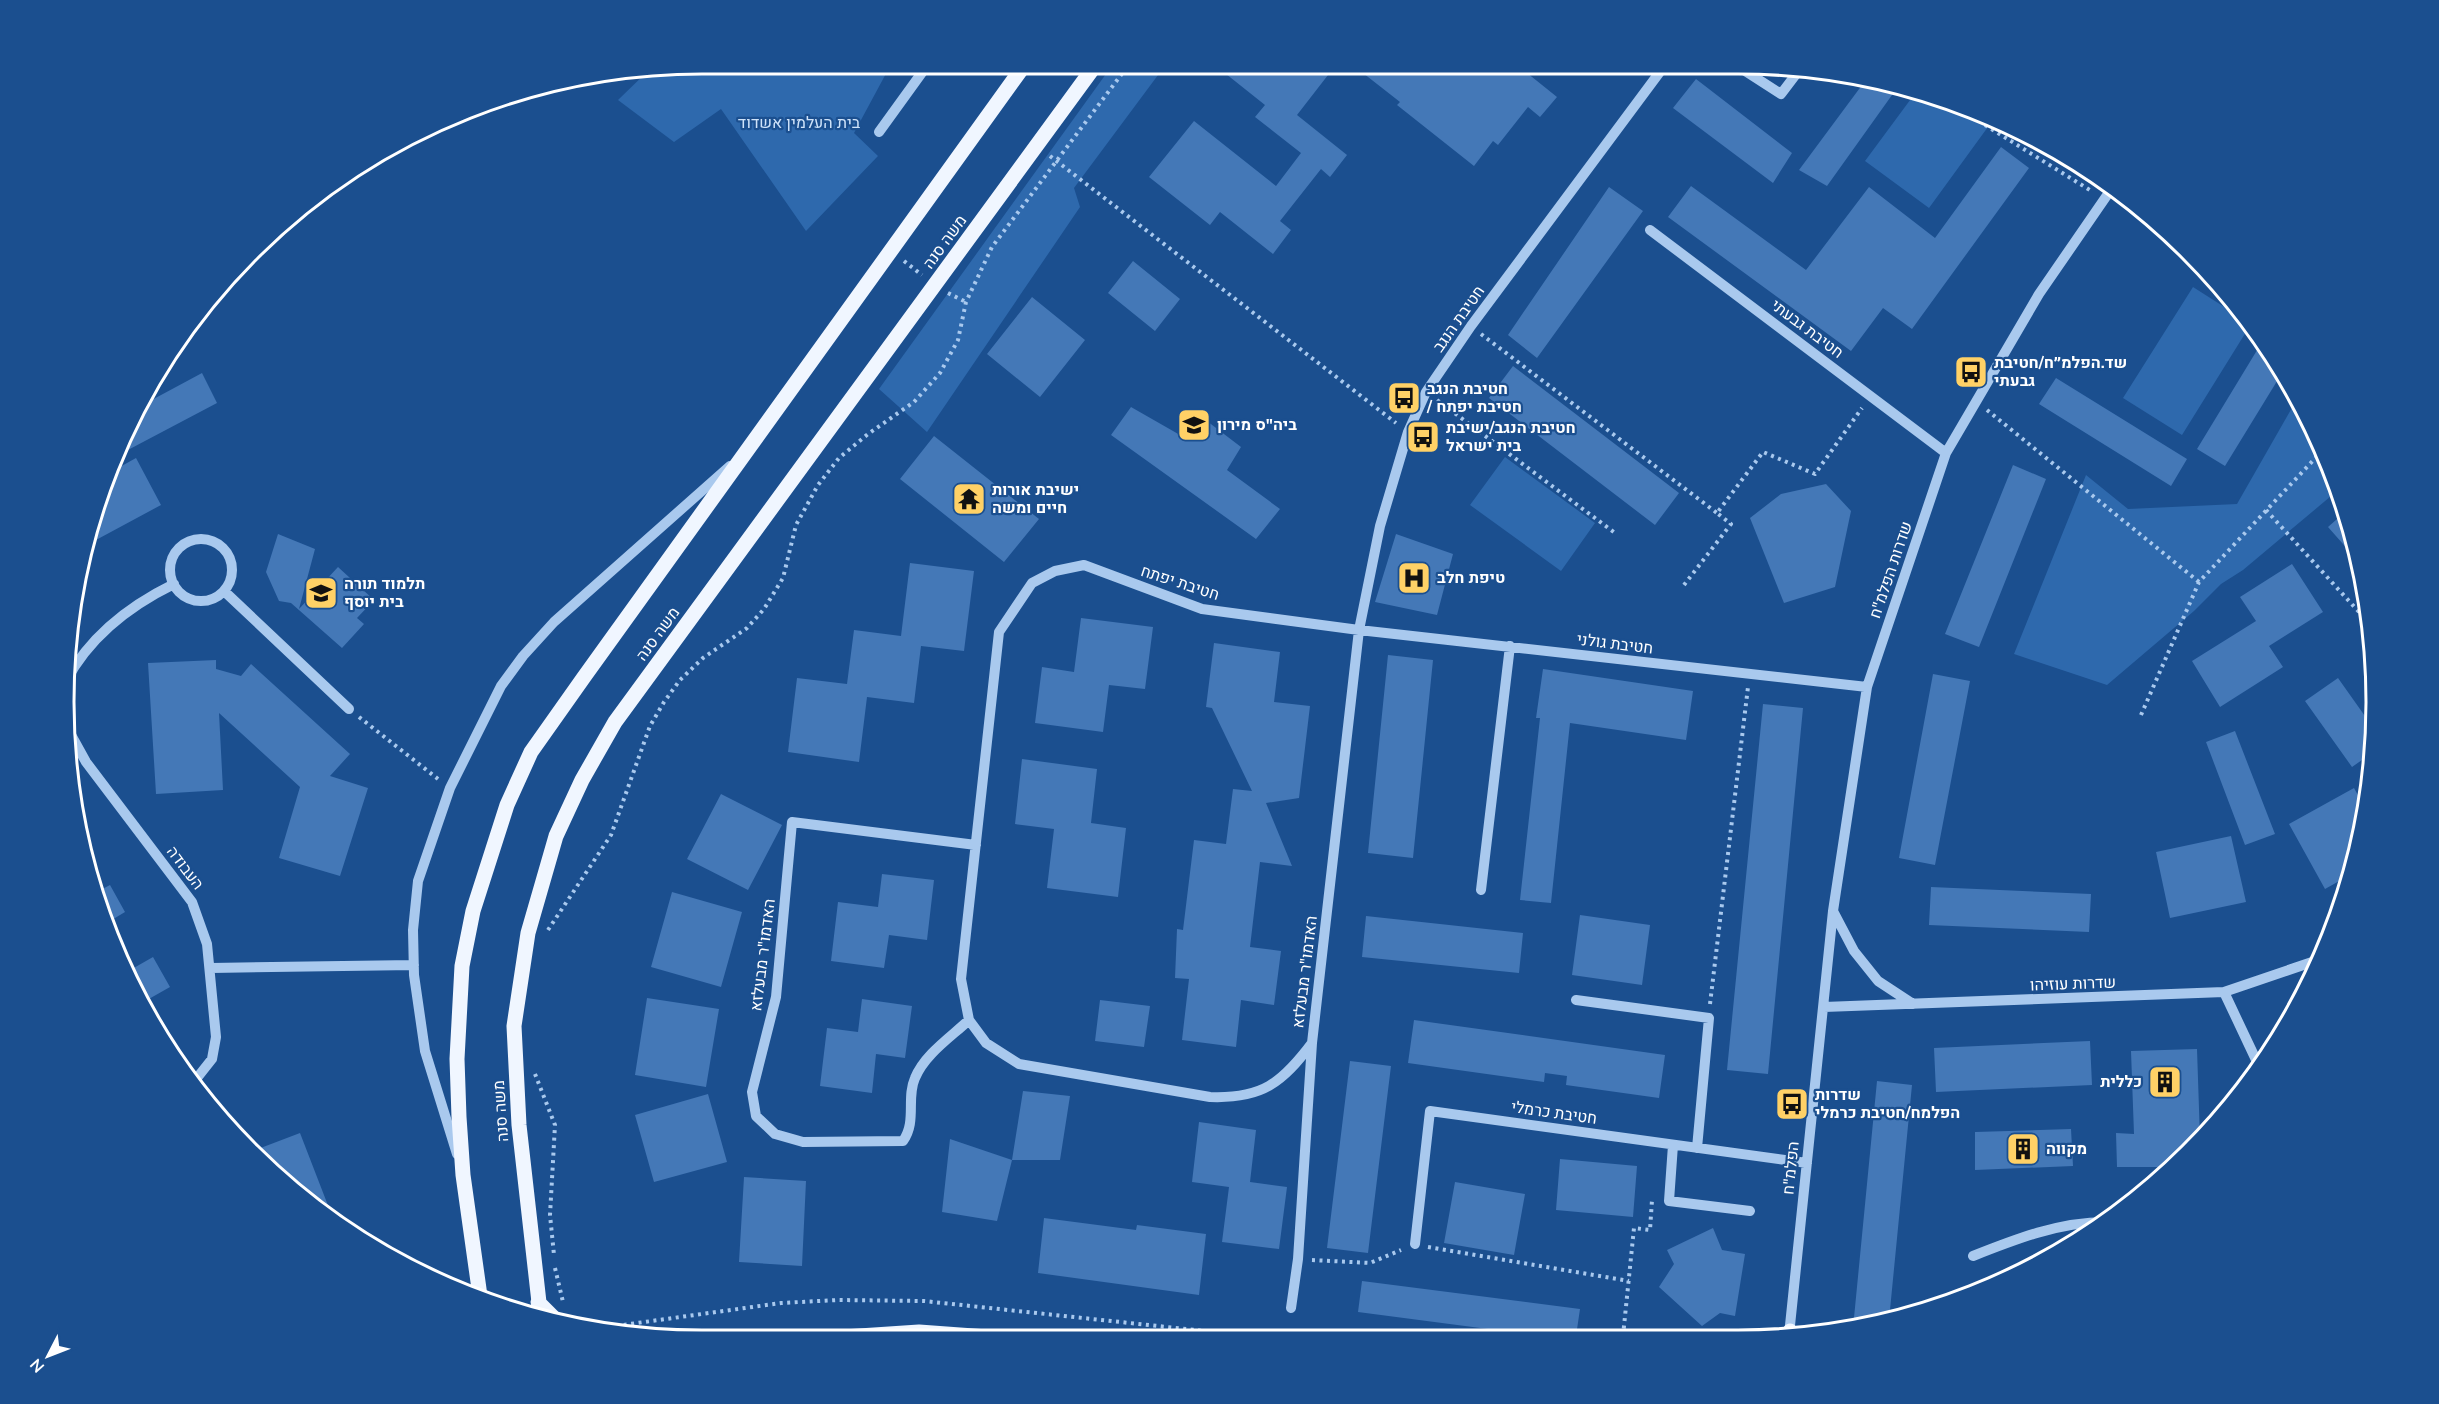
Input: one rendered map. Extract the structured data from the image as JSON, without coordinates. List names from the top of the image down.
{
  "streets": {
    "main road": ["משה סנה"],
    "street": [
      "חטיבת הנגב",
      "חטיבת גבעתי",
      "שדרות הפלמ\"ח",
      "חטיבת יפתח",
      "חטיבת גולני",
      "העבודה",
      "האדמו\"ר מבעלזא",
      "שדרות עוזיהו",
      "חטיבת כרמלי",
      "הפלמ\"ח"
    ]
  },
  "crossings": [
    ["חטיבת הנגב", "חטיבת יפתח"],
    ["חטיבת הנגב", "חטיבת גולני"],
    ["חטיבת הנגב", "האדמו\"ר מבעלזא"],
    ["חטיבת גבעתי", "שדרות הפלמ\"ח"],
    ["שדרות הפלמ\"ח", "חטיבת גולני"],
    ["שדרות הפלמ\"ח", "שדרות עוזיהו"],
    ["שדרות הפלמ\"ח", "הפלמ\"ח"],
    ["חטיבת יפתח", "חטיבת גולני"],
    ["חטיבת יפתח", "האדמו\"ר מבעלזא"],
    ["חטיבת גולני", "האדמו\"ר מבעלזא"],
    ["שדרות עוזיהו", "הפלמ\"ח"],
    ["חטיבת כרמלי", "הפלמ\"ח"]
  ],
  "parks": ["בית העלמין אשדוד"],
  "places": {
    "bus stop": [
      "שד.הפלמ״ח/חטיבת גבעתי",
      "חטיבת הנגב / חטיבת יפתח",
      "חטיבת הנגב/ישיבת בית ישראל",
      "שדרות הפלמח/חטיבת כרמלי"
    ],
    "school or university": ["ביה\"ס מירון", "תלמוד תורה בית יוסף"],
    "temple": ["ישיבת אורות חיים ומשה"],
    "hospital": ["טיפת חלב"],
    "building": ["כללית", "מקווה"]
  },
  "north": "bottom left"
}
